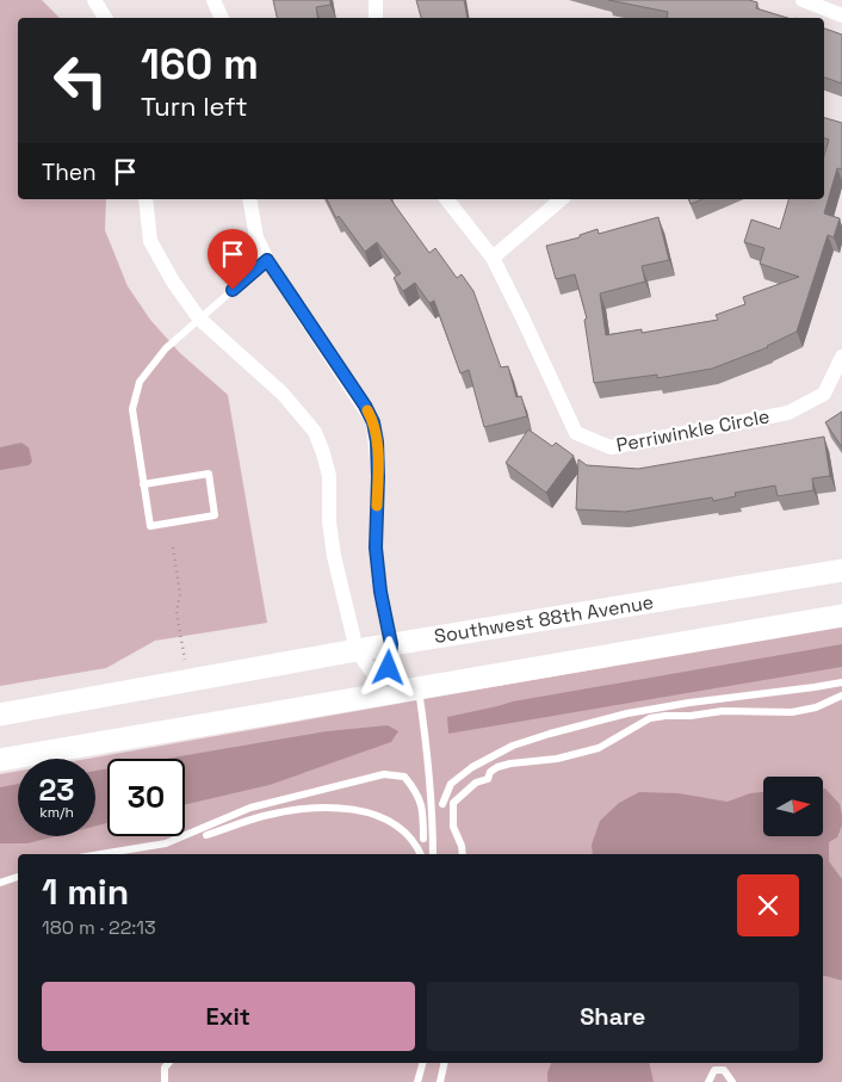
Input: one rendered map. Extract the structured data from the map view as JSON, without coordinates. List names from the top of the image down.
{
  "streets": {
    "main road": ["Southwest 88th Avenue"],
    "street": ["Perriwinkle Circle"]
  },
  "north": "right",
  "page": {
    "turn": ["160 m", "Turn left"],
    "then": "Then",
    "speed": "23 km/h",
    "limit": "30",
    "heading": ["1 min", "180 m · 22:13"],
    "buttons": ["Exit", "Share"]
  }
}
